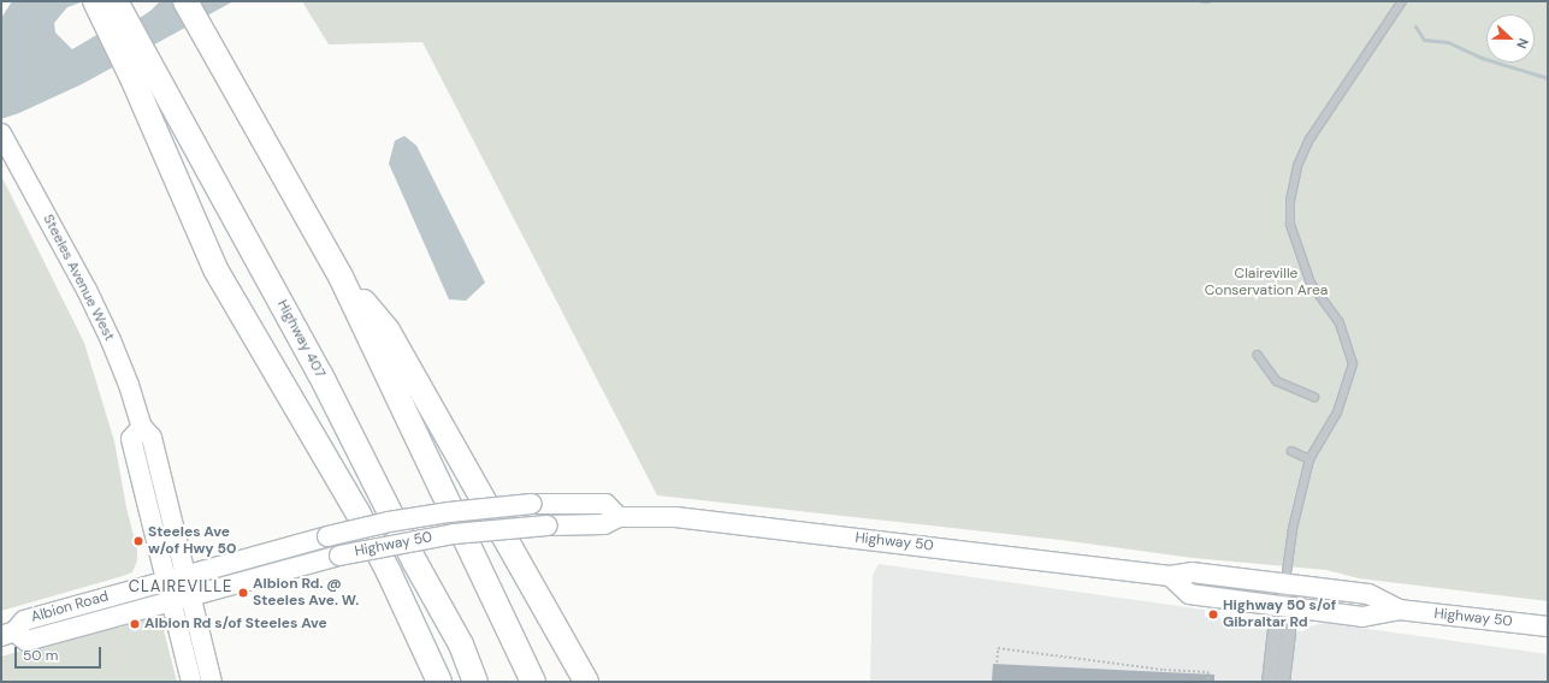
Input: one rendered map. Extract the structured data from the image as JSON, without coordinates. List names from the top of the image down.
{
  "streets": {
    "highway": ["Highway 407"],
    "main road": ["Steeles Avenue West", "Highway 50", "Albion Road"]
  },
  "crossings": [
    ["Steeles Avenue West", "Highway 50"],
    ["Steeles Avenue West", "Albion Road"],
    ["Highway 50", "Albion Road"]
  ],
  "districts": ["CLAIREVILLE"],
  "parks": ["Claireville Conservation Area"],
  "places": [
    "Steeles Ave w/of Hwy 50",
    "Albion Rd. @ Steeles Ave. W.",
    "Highway 50 s/of Gibraltar Rd",
    "Albion Rd s/of Steeles Ave"
  ],
  "scale_bar": "50 m",
  "north": "right"
}
